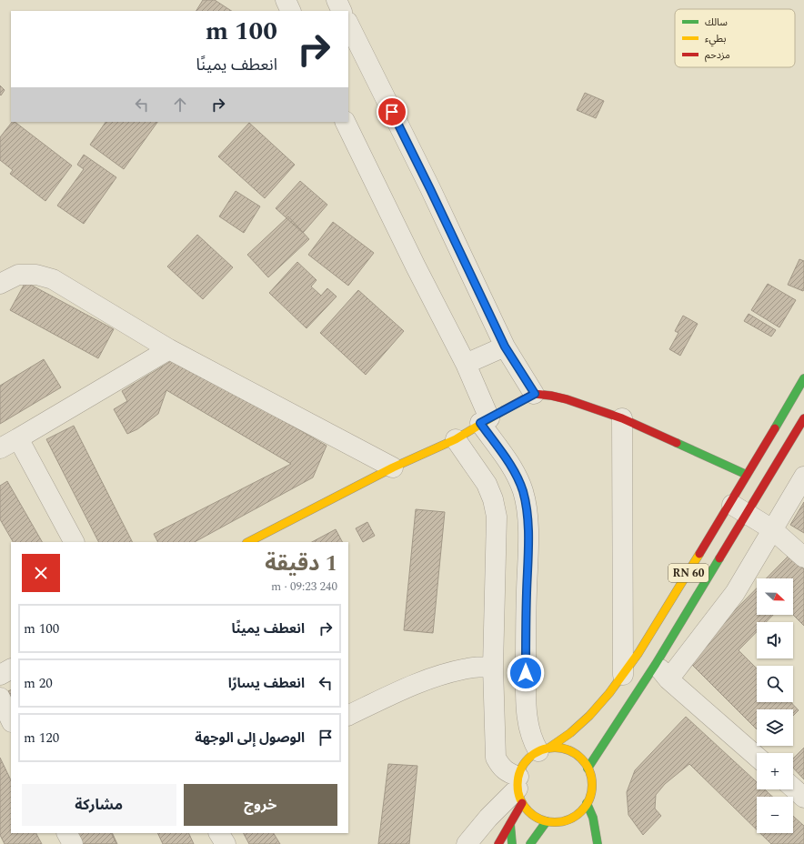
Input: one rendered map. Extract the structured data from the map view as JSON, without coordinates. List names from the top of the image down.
{
  "streets": {
    "main road": ["RN 60"]
  },
  "legend": ["سالك", "بطيء", "مزدحم"],
  "north": "right",
  "page": {
    "turn": ["100 m", "انعطف يمينًا"],
    "heading": ["1 دقيقة", "240 m · 09:23"],
    "map_buttons": ["+", "−"],
    "list": [
      {
        "name": "انعطف يمينًا",
        "value": "100 m"
      },
      {
        "name": "انعطف يسارًا",
        "value": "20 m"
      },
      {
        "name": "الوصول إلى الوجهة",
        "value": "120 m"
      }
    ],
    "buttons": ["خروج", "مشاركة"]
  }
}
